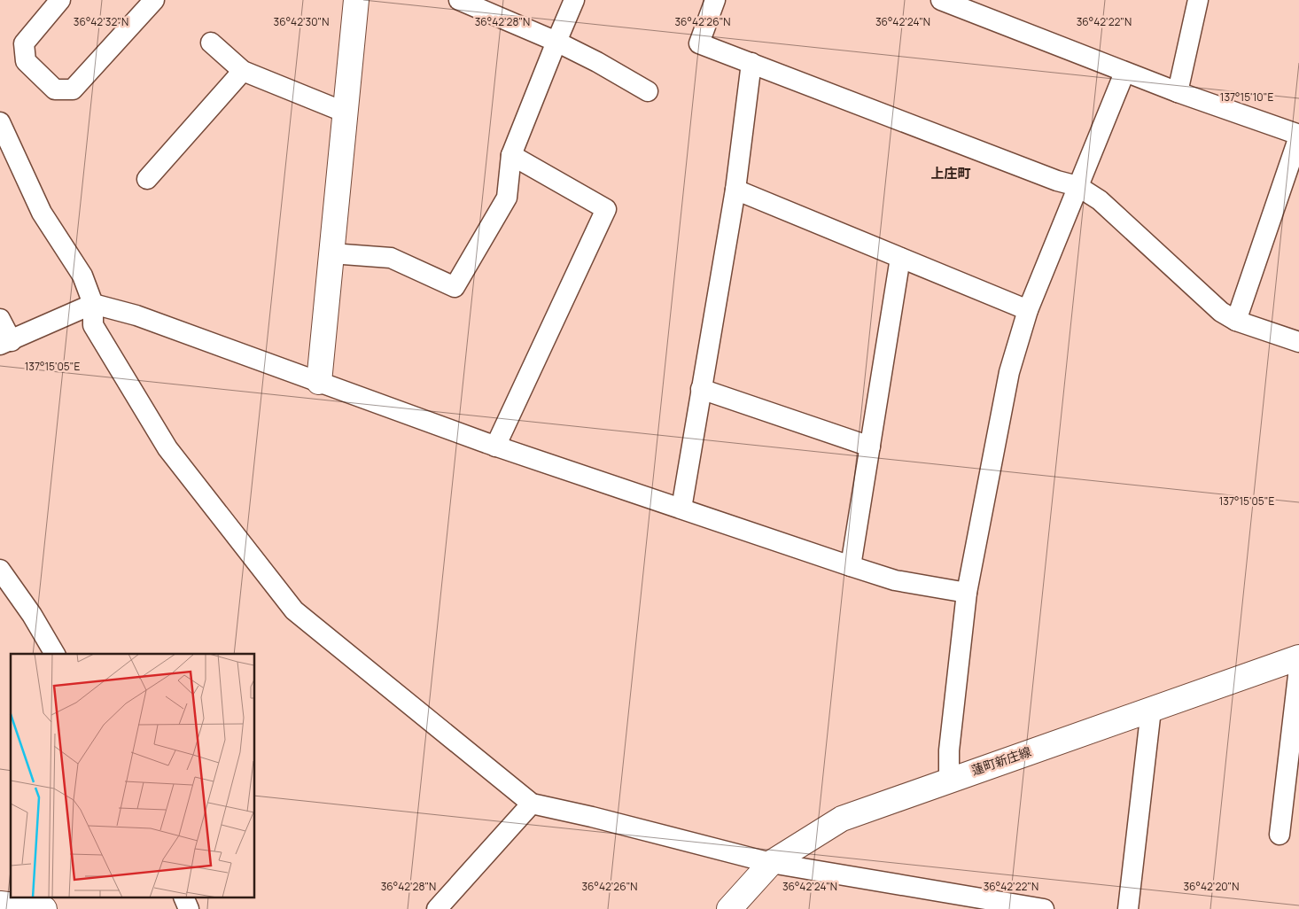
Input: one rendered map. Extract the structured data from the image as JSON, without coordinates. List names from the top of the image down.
{
  "streets": {
    "main road": ["蓮町新庄線"]
  },
  "districts": ["上庄町"],
  "coordinates": [
    "36°42'32\"N",
    "36°42'30\"N",
    "36°42'28\"N",
    "36°42'26\"N",
    "36°42'24\"N",
    "36°42'22\"N",
    "137°15'10\"E",
    "137°15'05\"E",
    "36°42'20\"N"
  ]
}
